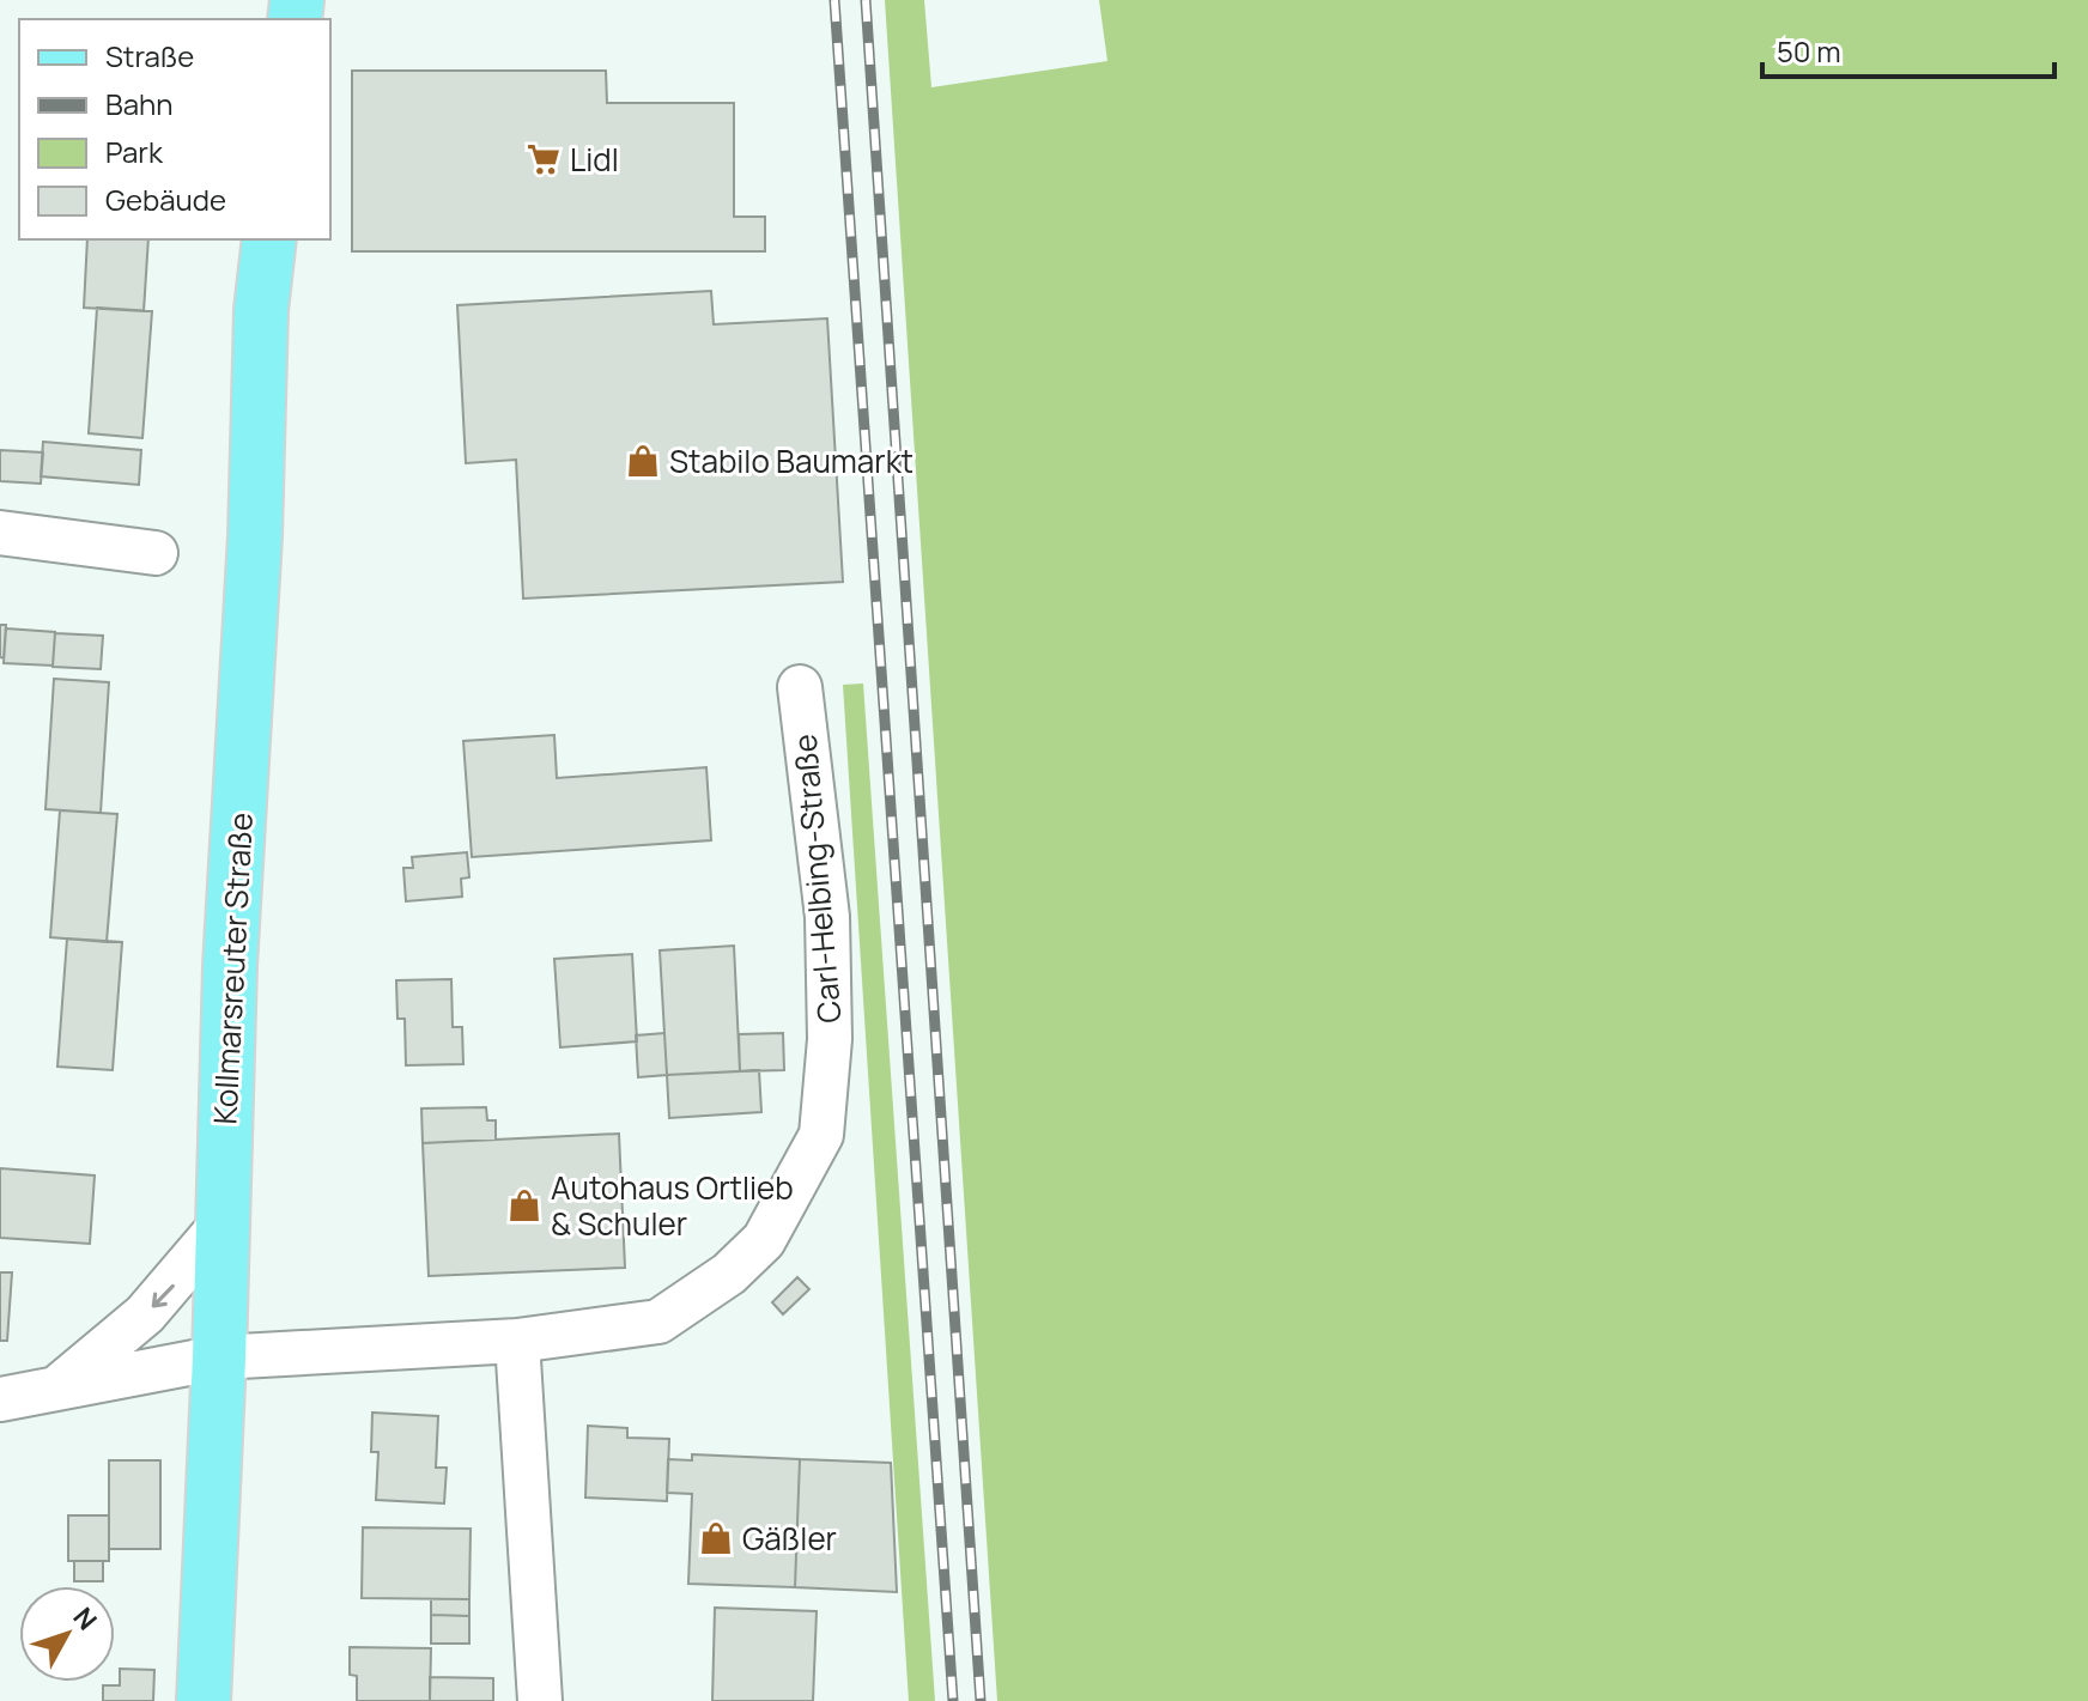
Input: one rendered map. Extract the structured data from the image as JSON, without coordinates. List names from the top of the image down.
{
  "streets": {
    "main road": ["Kollmarsreuter Straße"],
    "street": ["Carl-Helbing-Straße"]
  },
  "crossings": [
    ["Carl-Helbing-Straße", "Kollmarsreuter Straße"]
  ],
  "places": {
    "supermarket": ["Lidl"],
    "shop": ["Stabilo Baumarkt", "Autohaus Ortlieb & Schuler", "Gäßler"]
  },
  "legend": [
    "Straße",
    "Bahn",
    "Park",
    "Gebäude"
  ],
  "scale_bar": "50 m",
  "north": "top right"
}
